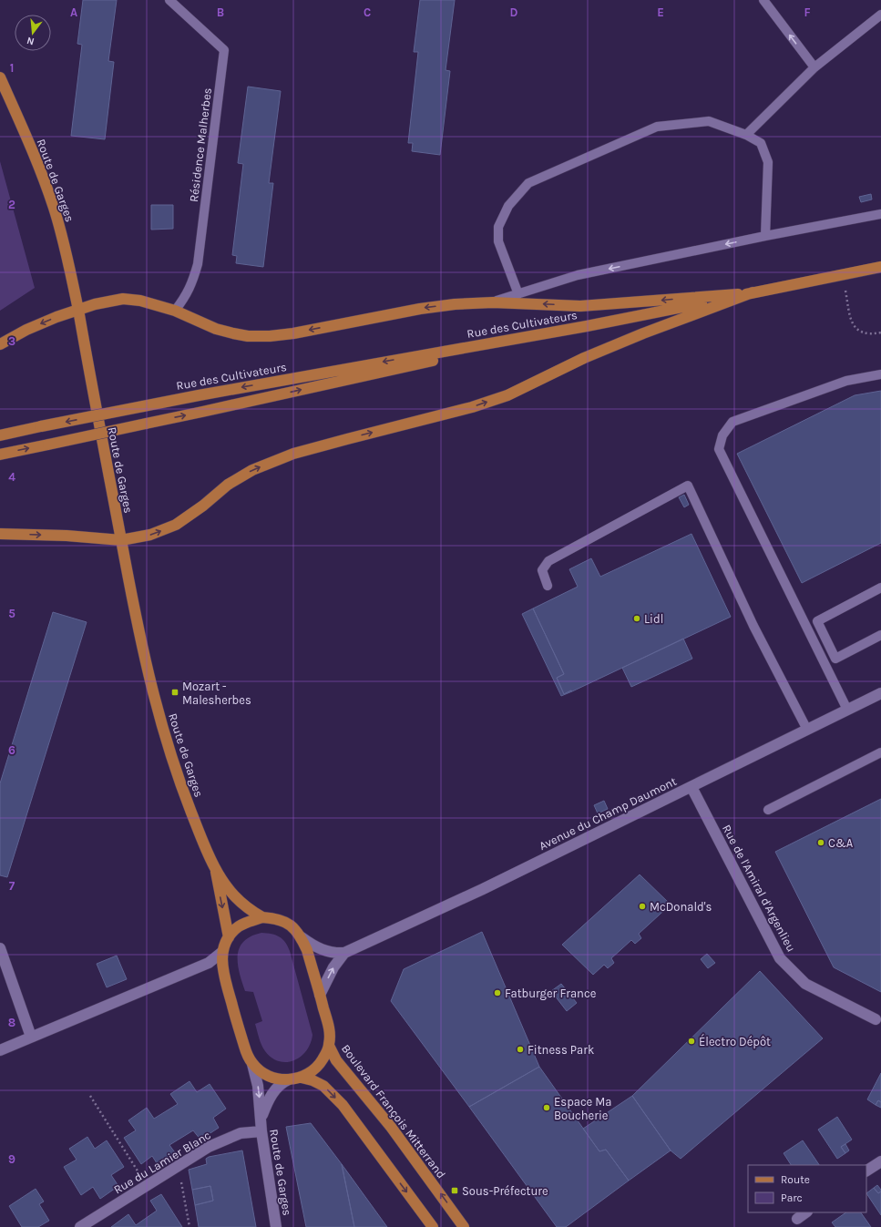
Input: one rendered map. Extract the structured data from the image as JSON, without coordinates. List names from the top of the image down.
{
  "streets": {
    "main road": ["Route de Garges", "Rue des Cultivateurs", "Boulevard François Mitterrand"],
    "street": ["Avenue du Champ Daumont", "Rue de l'Amiral d'Argenlieu", "Rue du Lamier Blanc"],
    "lane": ["Résidence Malherbes"]
  },
  "crossings": [
    ["Route de Garges", "Rue du Lamier Blanc"],
    ["Avenue du Champ Daumont", "Rue de l'Amiral d'Argenlieu"]
  ],
  "places": {
    "other": [
      "Lidl",
      "C&A",
      "McDonald's",
      "Fatburger France",
      "Électro Dépôt",
      "Fitness Park",
      "Espace Ma Boucherie"
    ],
    "transit": ["Mozart - Malesherbes", "Sous-Préfecture"]
  },
  "legend": ["Route", "Parc"],
  "north": "bottom",
  "grid": {
    "columns": [
      "A",
      "B",
      "C",
      "D",
      "E",
      "F"
    ],
    "rows": [
      "1",
      "2",
      "3",
      "4",
      "5",
      "6",
      "7",
      "8",
      "9"
    ]
  }
}
